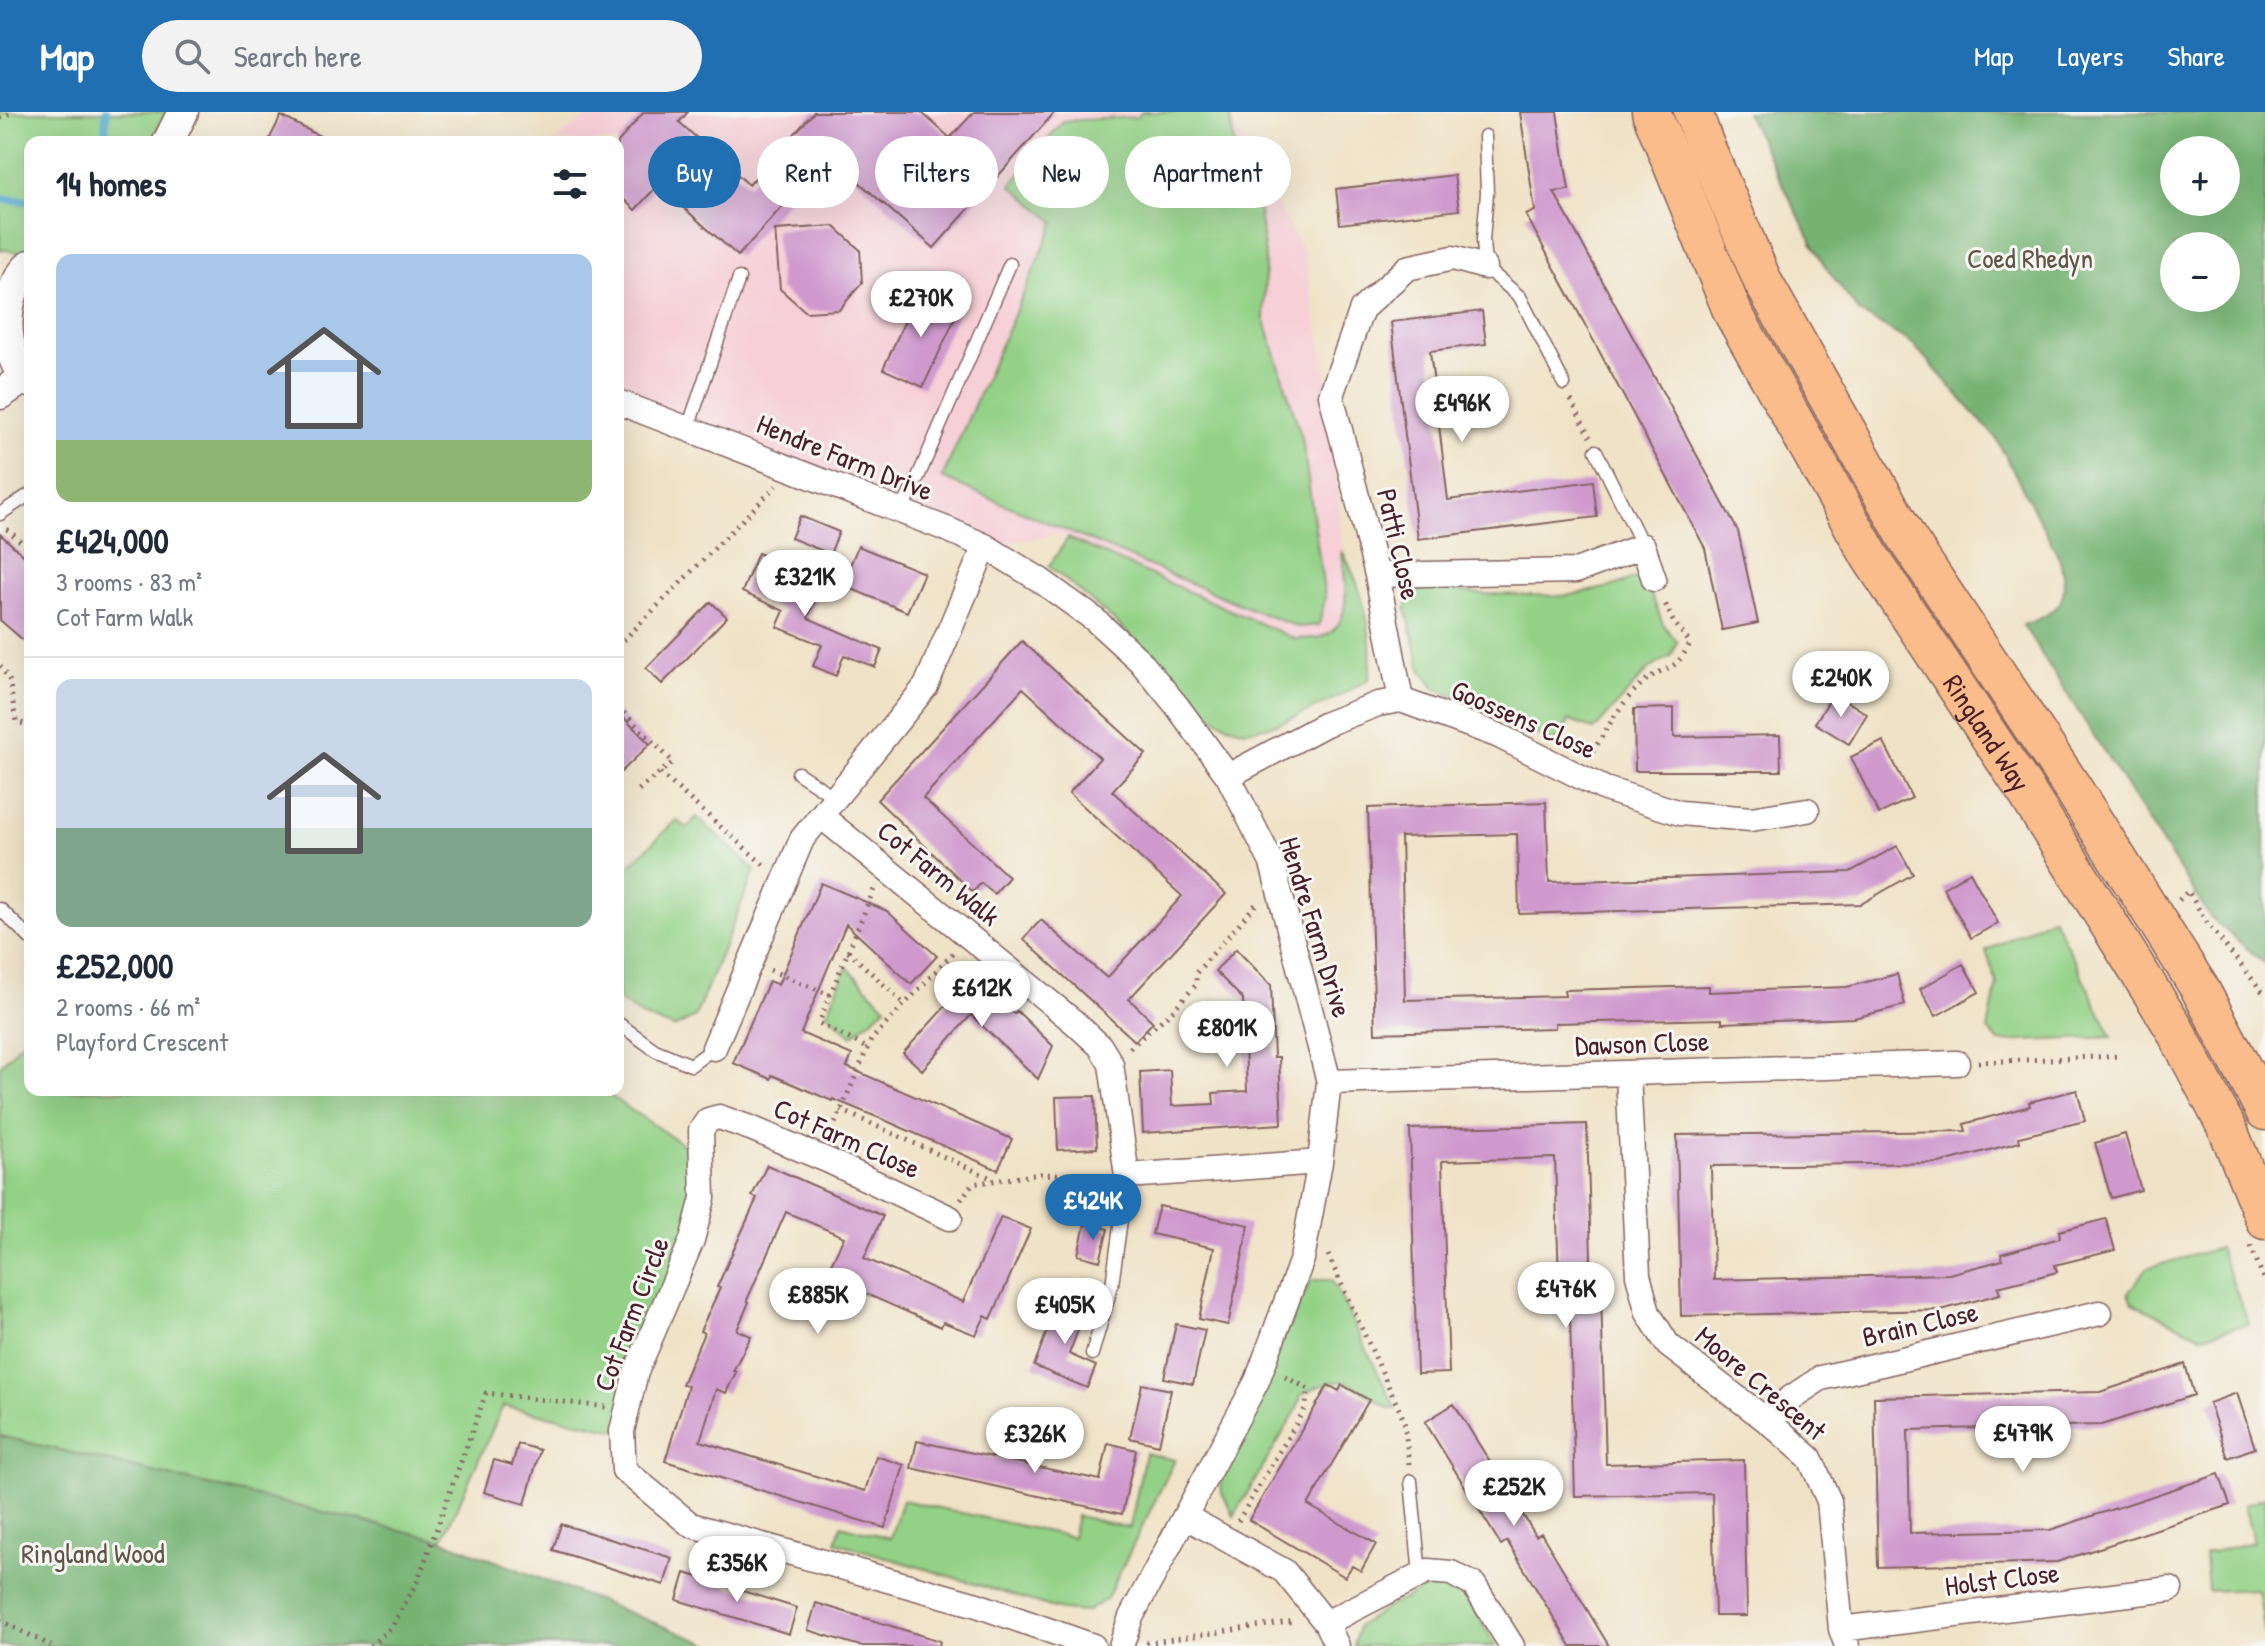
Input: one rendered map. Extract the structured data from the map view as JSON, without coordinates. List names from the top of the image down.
{
  "streets": {
    "main road": ["Ringland Way"],
    "street": [
      "Hendre Farm Drive",
      "Patti Close",
      "Goossens Close",
      "Cot Farm Walk",
      "Dawson Close",
      "Cot Farm Close",
      "Cot Farm Circle",
      "Brain Close",
      "Moore Crescent",
      "Holst Close"
    ]
  },
  "crossings": [
    ["Hendre Farm Drive", "Dawson Close"],
    ["Patti Close", "Goossens Close"],
    ["Dawson Close", "Moore Crescent"],
    ["Cot Farm Close", "Cot Farm Circle"],
    ["Brain Close", "Moore Crescent"],
    ["Moore Crescent", "Holst Close"]
  ],
  "parks": ["Coed Rhedyn", "Ringland Wood"],
  "page": {
    "header": "Map",
    "search": "Search here",
    "nav": ["Map", "Layers", "Share"],
    "map_buttons": ["+", "−"],
    "chip": [
      "Buy",
      "Rent",
      "Filters",
      "New",
      "Apartment"
    ],
    "heading": "14 homes",
    "list": [
      {
        "name": "£424,000",
        "note": "3 rooms · 83 m² · Cot Farm Walk"
      },
      {
        "name": "£252,000",
        "note": "2 rooms · 66 m² · Playford Crescent"
      }
    ],
    "price": [
      "£270K",
      "£496K",
      "£321K",
      "£240K",
      "£612K",
      "£801K",
      "£424K",
      "£476K",
      "£885K",
      "£405K",
      "£479K",
      "£326K",
      "£252K",
      "£356K"
    ]
  }
}
